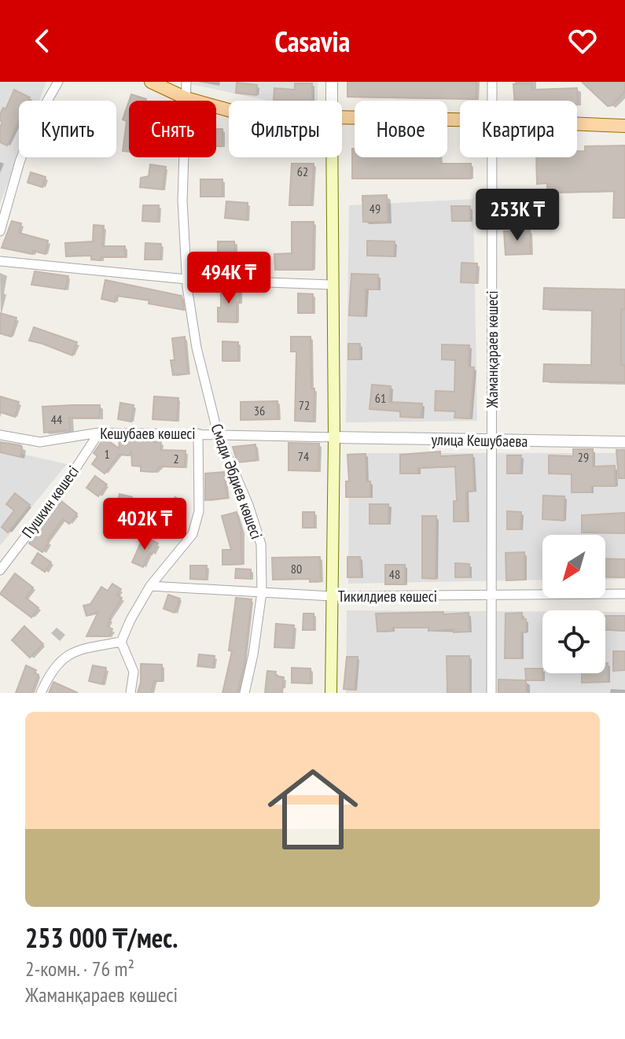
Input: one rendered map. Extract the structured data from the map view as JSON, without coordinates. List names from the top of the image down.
{
  "streets": {
    "street": [
      "Жаманқараев көшесі",
      "Кешубаев көшесі",
      "улица Кешубаева",
      "Смади Әбдиев көшесі",
      "Пушкин көшесі",
      "Тикилдиев көшесі"
    ]
  },
  "crossings": [
    ["Жаманқараев көшесі", "улица Кешубаева"],
    ["Жаманқараев көшесі", "Тикилдиев көшесі"],
    ["Кешубаев көшесі", "улица Кешубаева"],
    ["Кешубаев көшесі", "Смади Әбдиев көшесі"],
    ["Кешубаев көшесі", "Пушкин көшесі"],
    ["Смади Әбдиев көшесі", "Тикилдиев көшесі"]
  ],
  "house_numbers": [
    "62",
    "49",
    "61",
    "72",
    "36",
    "44",
    "1",
    "74",
    "29",
    "2",
    "80",
    "48"
  ],
  "north": "bottom left",
  "page": {
    "header": "Casavia",
    "chip": [
      "Купить",
      "Снять",
      "Фильтры",
      "Новое",
      "Квартира"
    ],
    "price": ["253K ₸", "494K ₸", "402K ₸"],
    "list": [
      {
        "name": "253 000 ₸/мес.",
        "note": "2-комн. · 76 m² · Жаманқараев көшесі"
      }
    ]
  }
}
